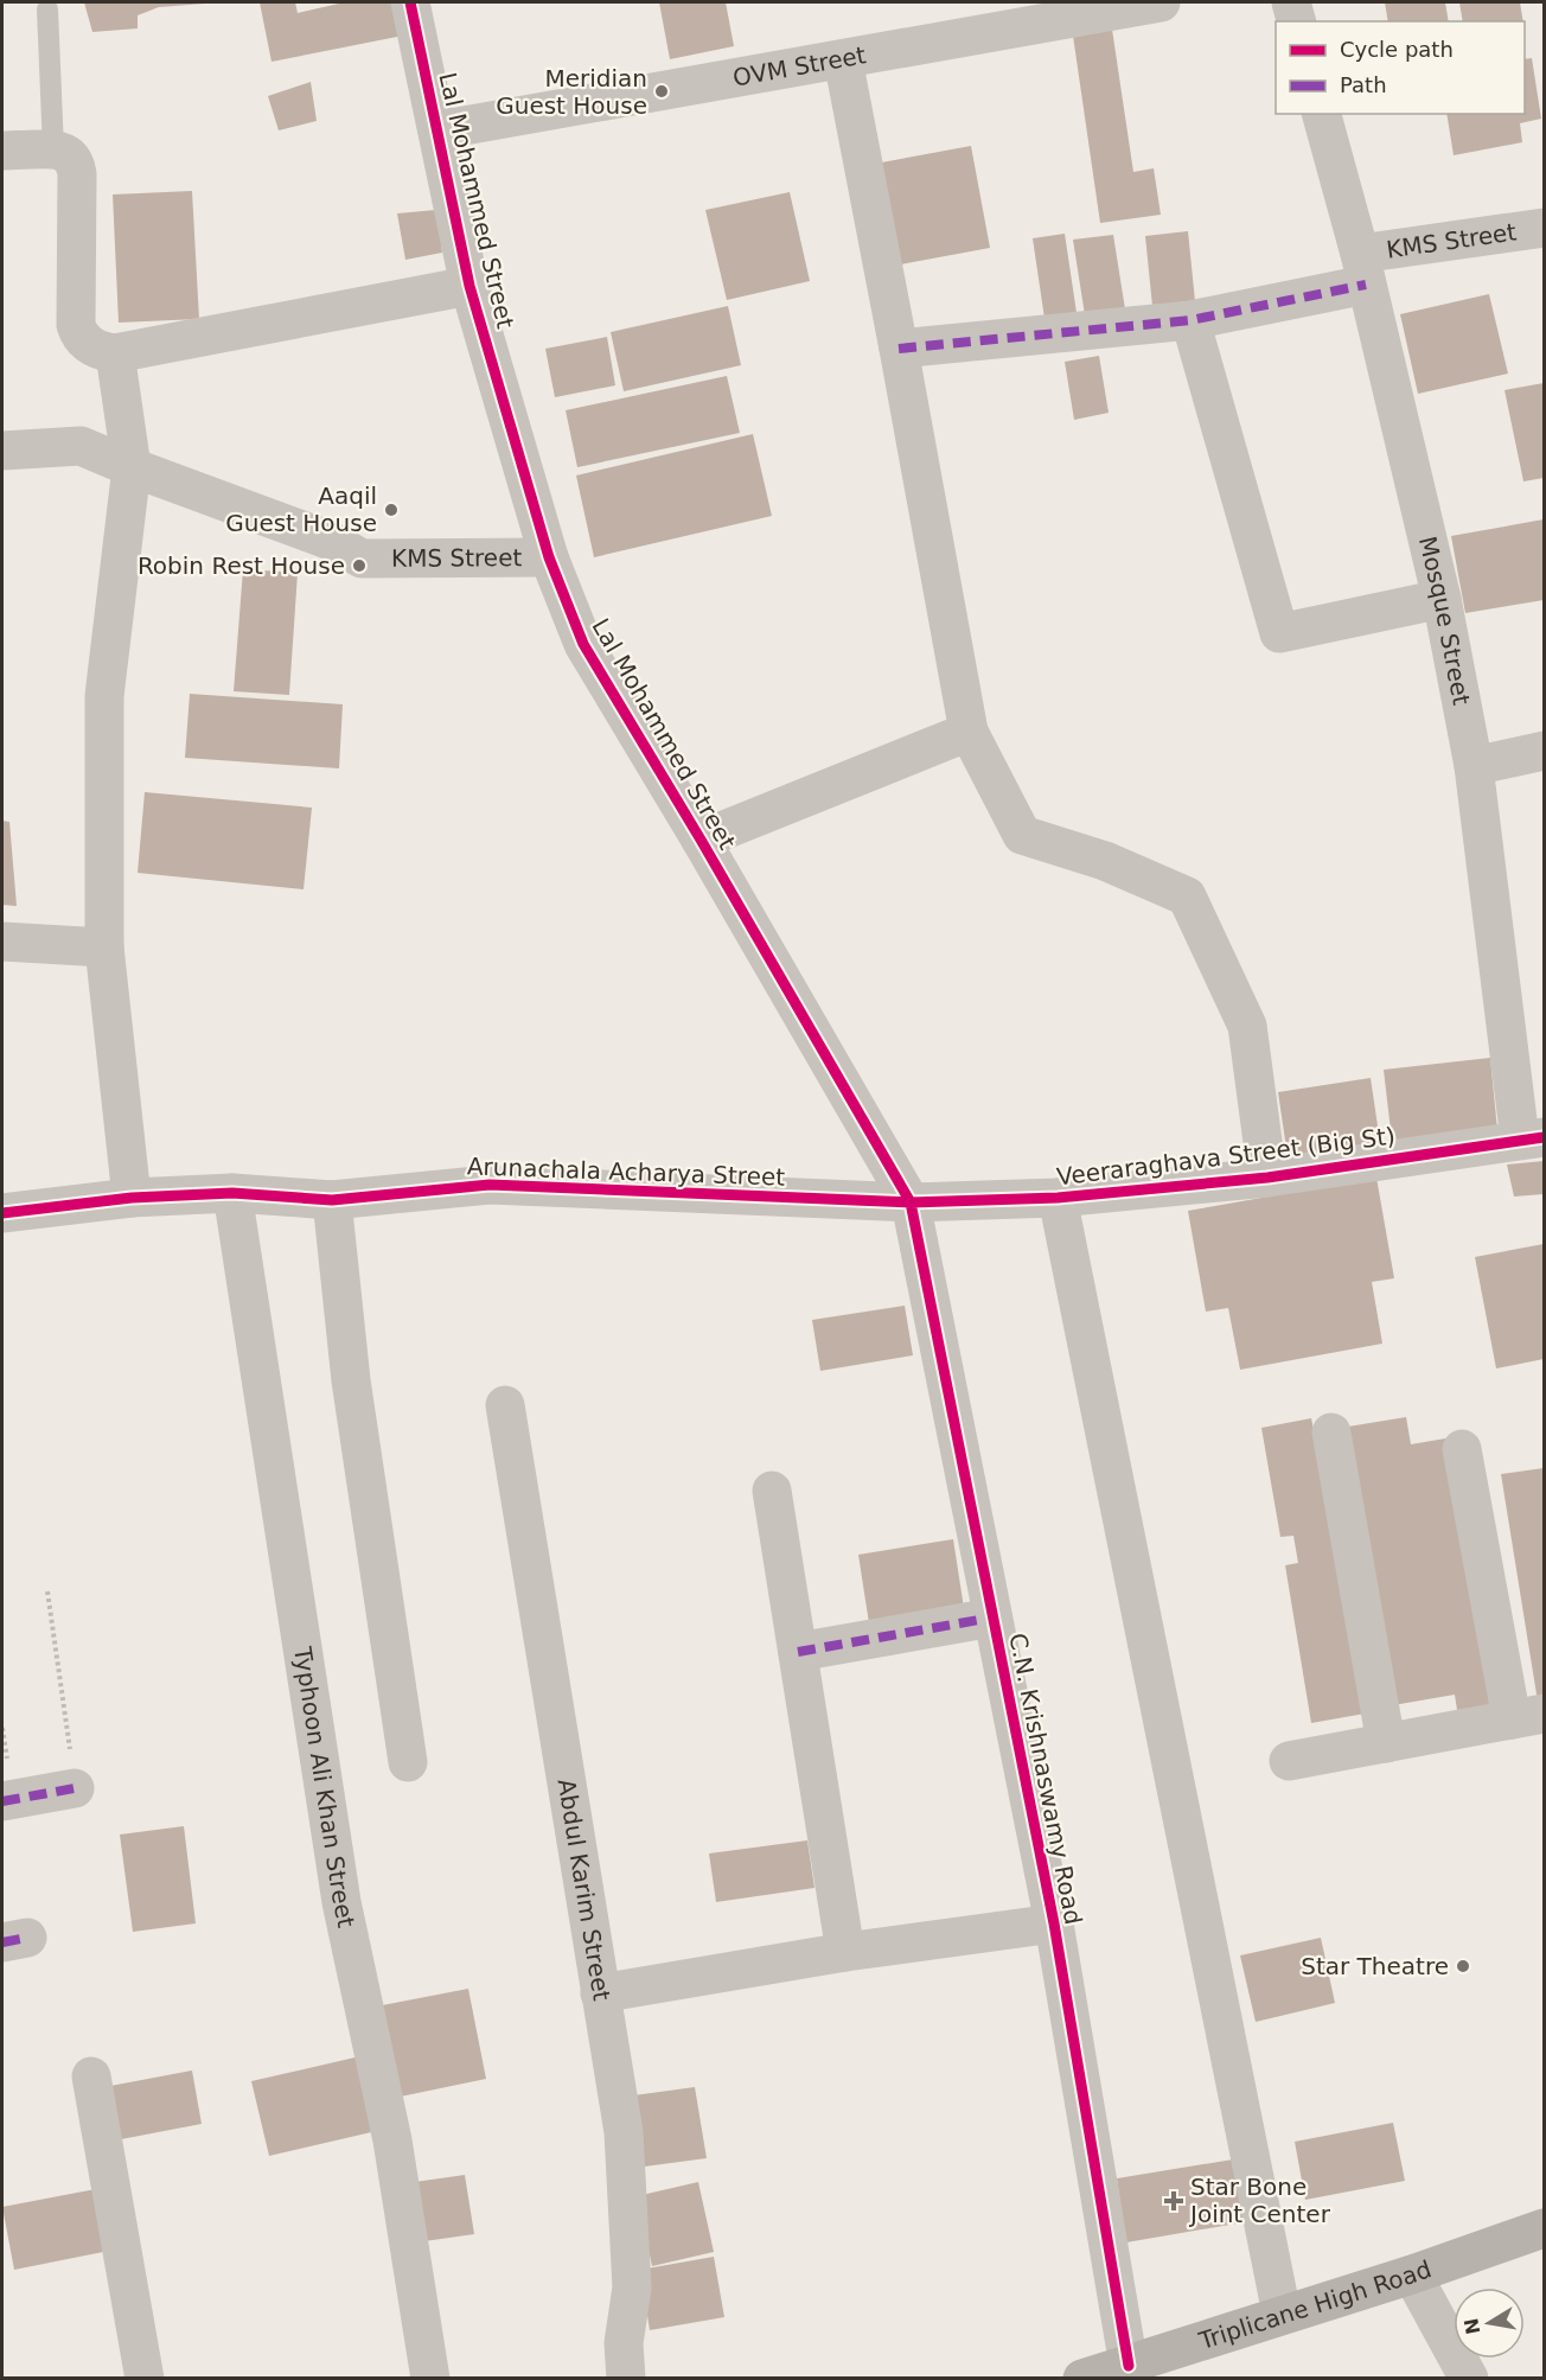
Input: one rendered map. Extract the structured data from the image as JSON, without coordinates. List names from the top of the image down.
{
  "streets": {
    "main road": ["Triplicane High Road"],
    "street": [
      "OVM Street",
      "Lal Mohammed Street",
      "KMS Street",
      "Mosque Street",
      "Veeraraghava Street (Big St)",
      "Arunachala Acharya Street",
      "C.N. Krishnaswamy Road",
      "Typhoon Ali Khan Street",
      "Abdul Karim Street"
    ]
  },
  "crossings": [
    ["OVM Street", "Lal Mohammed Street"],
    ["Lal Mohammed Street", "KMS Street"],
    ["Lal Mohammed Street", "Veeraraghava Street (Big St)"],
    ["Lal Mohammed Street", "Arunachala Acharya Street"],
    ["Lal Mohammed Street", "C.N. Krishnaswamy Road"],
    ["KMS Street", "Mosque Street"],
    ["Mosque Street", "Veeraraghava Street (Big St)"],
    ["Veeraraghava Street (Big St)", "Arunachala Acharya Street"],
    ["Veeraraghava Street (Big St)", "C.N. Krishnaswamy Road"],
    ["Arunachala Acharya Street", "C.N. Krishnaswamy Road"],
    ["Arunachala Acharya Street", "Typhoon Ali Khan Street"],
    ["C.N. Krishnaswamy Road", "Triplicane High Road"]
  ],
  "places": {
    "other": [
      "Meridian Guest House",
      "Aaqil Guest House",
      "Robin Rest House",
      "Star Theatre"
    ],
    "health": ["Star Bone Joint Center"]
  },
  "legend": ["Cycle path", "Path"],
  "north": "left"
}
